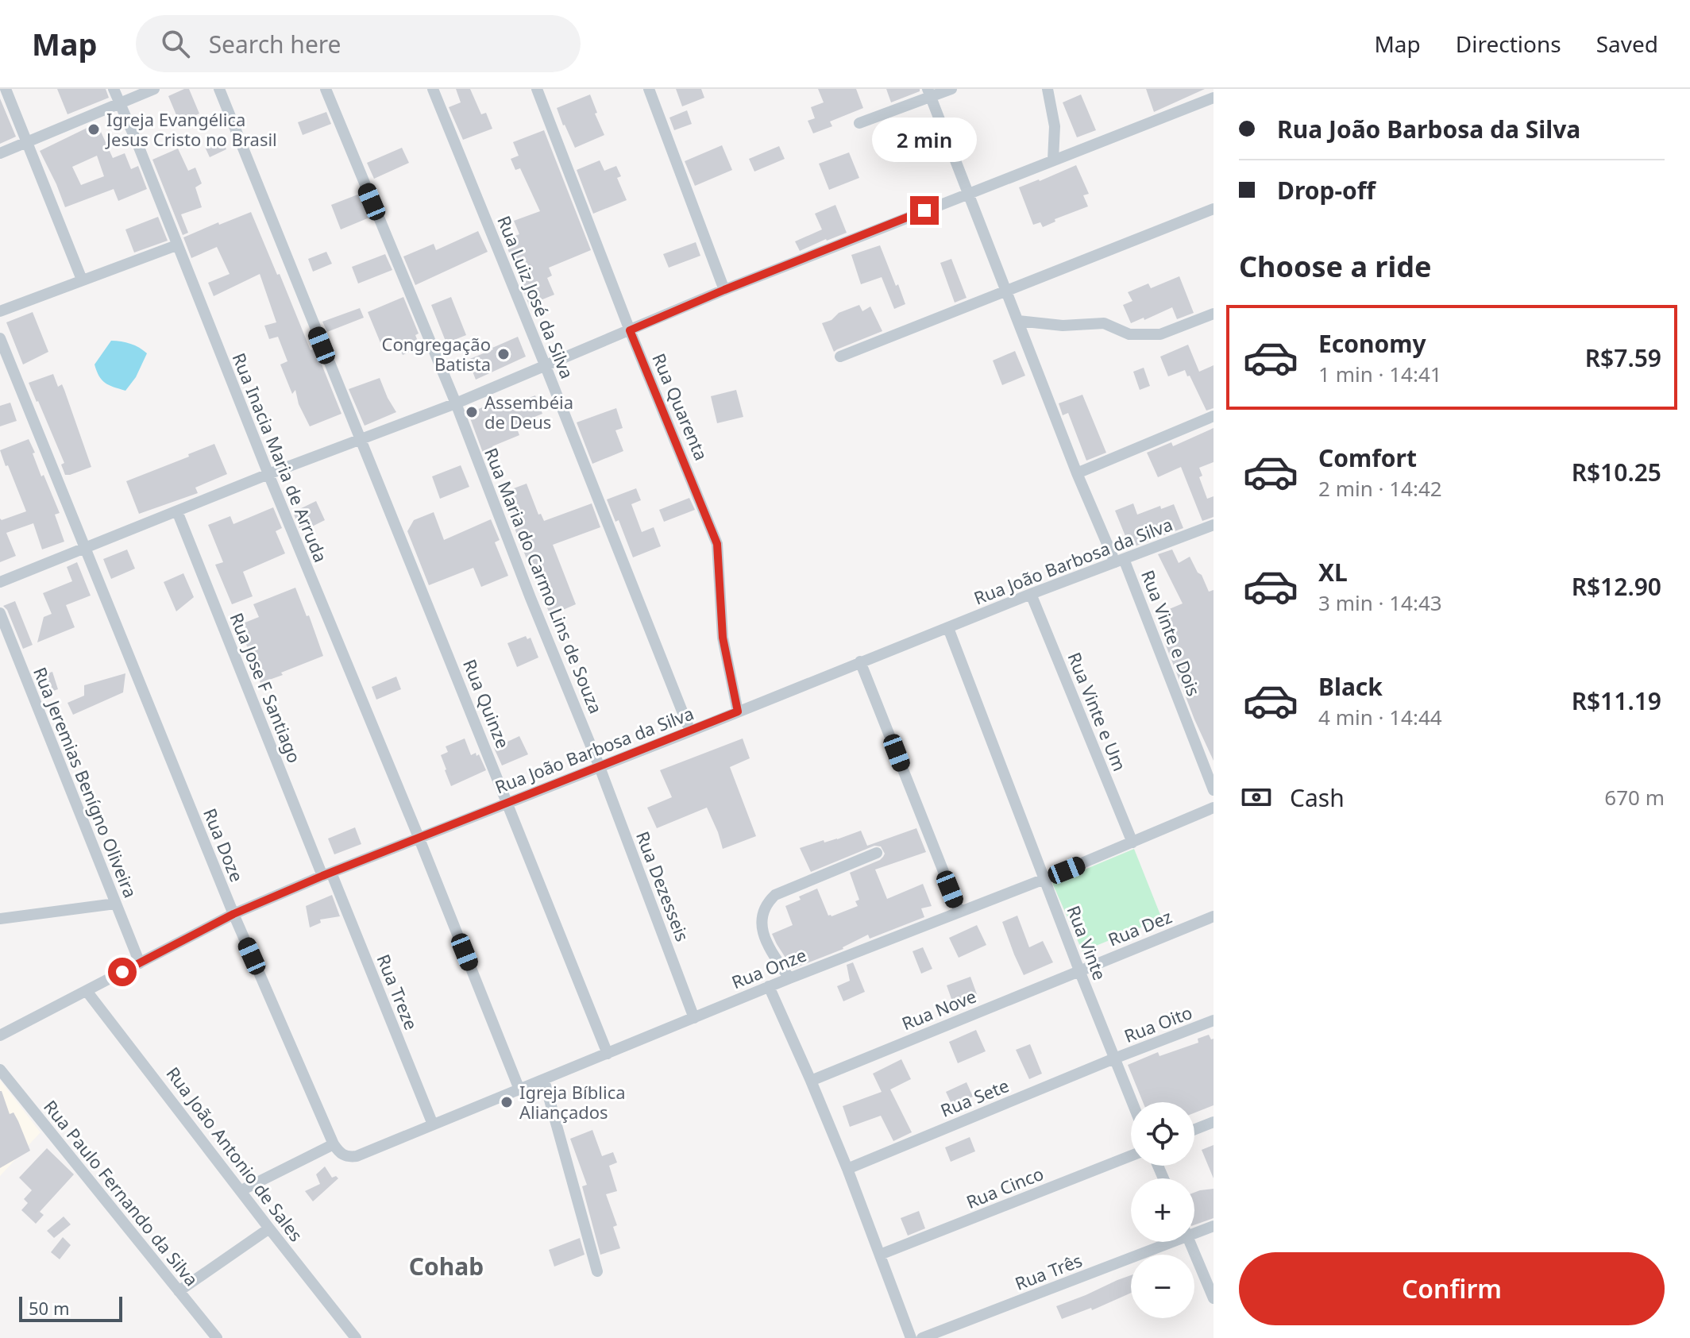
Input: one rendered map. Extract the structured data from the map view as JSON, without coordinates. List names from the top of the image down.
{
  "streets": {
    "street": [
      "Rua Luiz José da Silva",
      "Rua Quarenta",
      "Rua Inacia Maria de Arruda",
      "Rua João Barbosa da Silva",
      "Rua Maria do Carmo Lins de Souza",
      "Rua Vinte e Dois",
      "Rua Jose F Santiago",
      "Rua Quinze",
      "Rua Vinte e Um",
      "Rua Jeremias Benígno Oliveira",
      "Rua Doze",
      "Rua Dezesseis",
      "Rua Dez",
      "Rua Vinte",
      "Rua Onze",
      "Rua Treze",
      "Rua Nove",
      "Rua Oito",
      "Rua Sete",
      "Rua João Antonio de Sales",
      "Rua Cinco",
      "Rua Paulo Fernando da Silva",
      "Rua Três"
    ]
  },
  "crossings": [
    ["Rua Luiz José da Silva", "Rua João Barbosa da Silva"],
    ["Rua Quarenta", "Rua João Barbosa da Silva"],
    ["Rua Inacia Maria de Arruda", "Rua João Barbosa da Silva"],
    ["Rua Inacia Maria de Arruda", "Rua Onze"],
    ["Rua João Barbosa da Silva", "Rua Maria do Carmo Lins de Souza"],
    ["Rua João Barbosa da Silva", "Rua Vinte e Dois"],
    ["Rua João Barbosa da Silva", "Rua Jose F Santiago"],
    ["Rua João Barbosa da Silva", "Rua Quinze"],
    ["Rua João Barbosa da Silva", "Rua Vinte e Um"],
    ["Rua João Barbosa da Silva", "Rua Jeremias Benígno Oliveira"],
    ["Rua João Barbosa da Silva", "Rua Doze"],
    ["Rua João Barbosa da Silva", "Rua Dezesseis"],
    ["Rua João Barbosa da Silva", "Rua Vinte"],
    ["Rua João Barbosa da Silva", "Rua Treze"],
    ["Rua João Barbosa da Silva", "Rua João Antonio de Sales"],
    ["Rua Maria do Carmo Lins de Souza", "Rua Dezesseis"],
    ["Rua Jose F Santiago", "Rua Treze"],
    ["Rua Quinze", "Rua Onze"],
    ["Rua Vinte e Um", "Rua Onze"],
    ["Rua Doze", "Rua Onze"],
    ["Rua Dezesseis", "Rua Onze"],
    ["Rua Dez", "Rua Vinte"],
    ["Rua Dez", "Rua Nove"],
    ["Rua Vinte", "Rua Onze"],
    ["Rua Vinte", "Rua Nove"],
    ["Rua Vinte", "Rua Oito"],
    ["Rua Vinte", "Rua Sete"],
    ["Rua Onze", "Rua Treze"],
    ["Rua Oito", "Rua Sete"]
  ],
  "districts": ["Cohab"],
  "places": [
    "Igreja Evangélica Jesus Cristo no Brasil",
    "Congregação Batista",
    "Assembéia de Deus",
    "Igreja Bíblica Aliançados"
  ],
  "scale_bar": "50 m",
  "page": {
    "header": "Map",
    "search": "Search here",
    "nav": ["Map", "Directions", "Saved"],
    "banner": ["Rua João Barbosa da Silva", "Drop-off"],
    "bubble": "2 min",
    "heading": "Choose a ride",
    "list": [
      {
        "name": "Economy",
        "note": "1 min · 14:41",
        "value": "R$7.59"
      },
      {
        "name": "Comfort",
        "note": "2 min · 14:42",
        "value": "R$10.25"
      },
      {
        "name": "XL",
        "note": "3 min · 14:43",
        "value": "R$12.90"
      },
      {
        "name": "Black",
        "note": "4 min · 14:44",
        "value": "R$11.19"
      }
    ],
    "pay": ["Cash", "670 m"],
    "map_buttons": ["+", "−"],
    "buttons": "Confirm",
    "scale": "50 m"
  }
}
